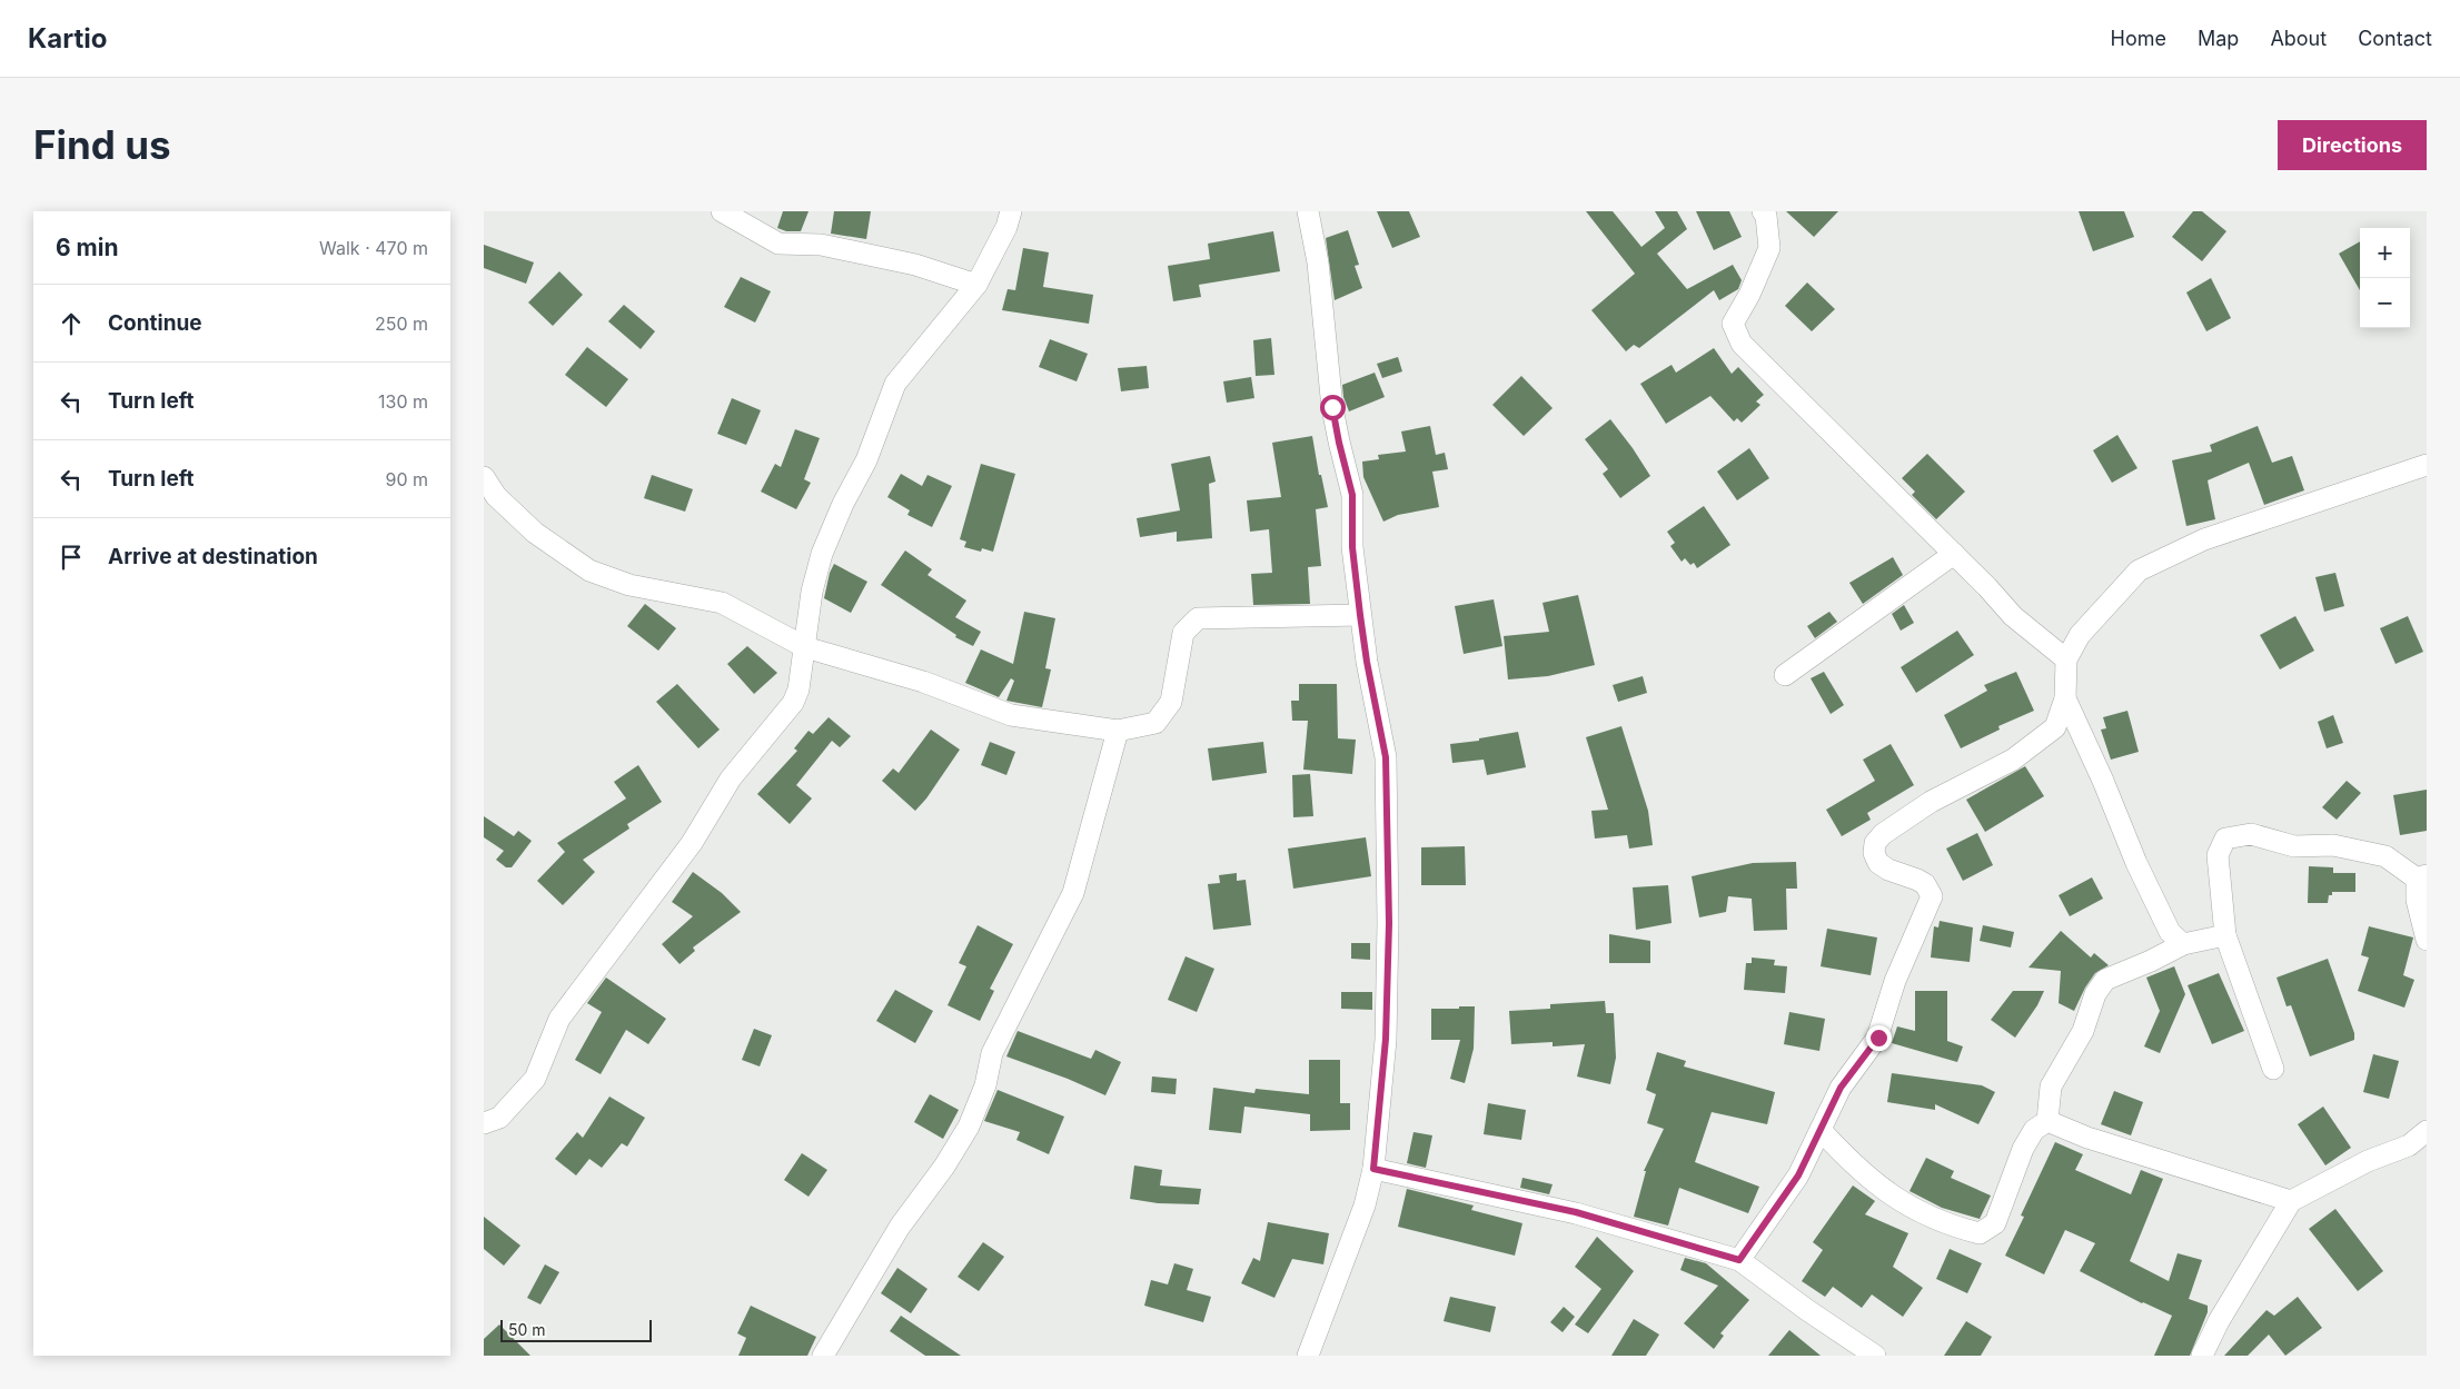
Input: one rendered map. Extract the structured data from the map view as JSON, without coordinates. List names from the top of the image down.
{
  "scale_bar": "50 m",
  "page": {
    "header": "Kartio",
    "nav": [
      "Home",
      "Map",
      "About",
      "Contact"
    ],
    "buttons": "Directions",
    "title": "Find us",
    "heading": ["6 min", "Walk · 470 m"],
    "map_buttons": ["+", "−"],
    "list": [
      ["Continue", "250 m"],
      ["Turn left", "130 m"],
      ["Turn left", "90 m"],
      "Arrive at destination"
    ],
    "scale": "50 m"
  }
}
